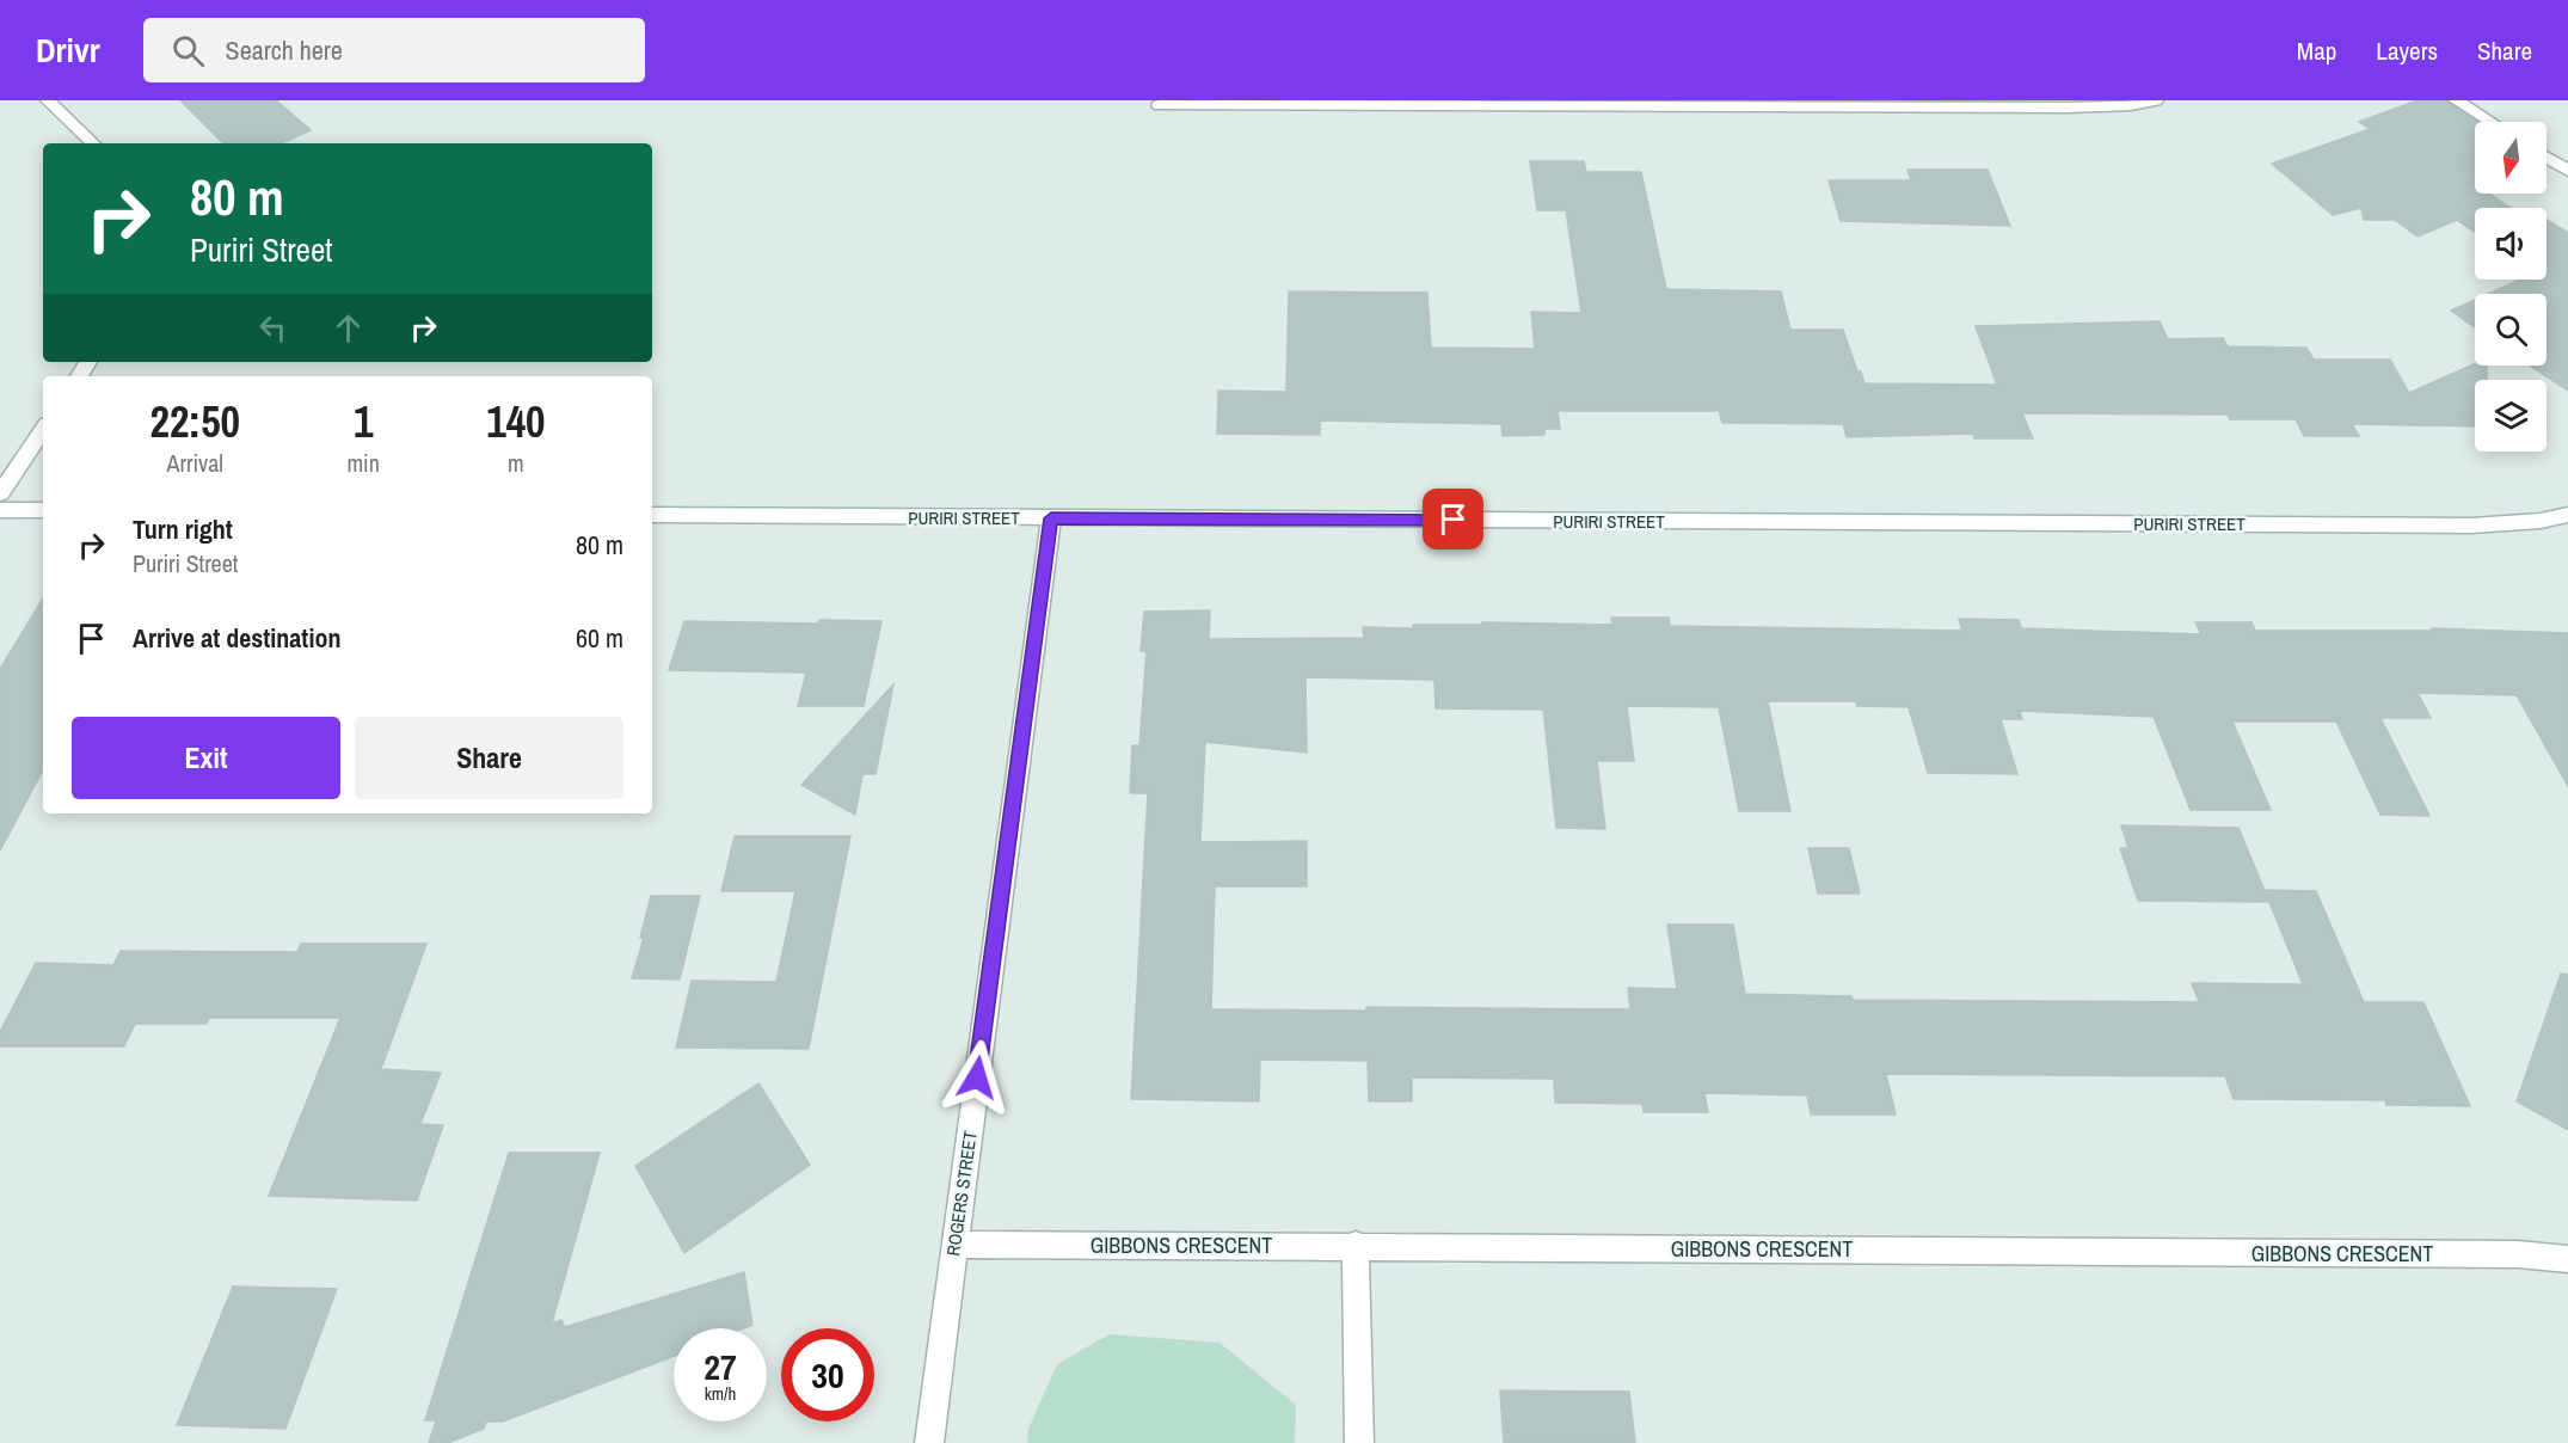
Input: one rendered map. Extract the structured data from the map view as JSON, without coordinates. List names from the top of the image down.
{
  "streets": {
    "street": ["PURIRI STREET", "ROGERS STREET", "GIBBONS CRESCENT"]
  },
  "crossings": [
    ["PURIRI STREET", "ROGERS STREET"],
    ["ROGERS STREET", "GIBBONS CRESCENT"]
  ],
  "north": "bottom",
  "page": {
    "header": "Drivr",
    "search": "Search here",
    "nav": ["Map", "Layers", "Share"],
    "turn": ["80 m", "Puriri Street"],
    "eta": [
      "22:50",
      "Arrival",
      "1",
      "min",
      "140",
      "m"
    ],
    "list": [
      {
        "name": "Turn right",
        "note": "Puriri Street",
        "value": "80 m"
      },
      {
        "name": "Arrive at destination",
        "value": "60 m"
      }
    ],
    "buttons": ["Exit", "Share"],
    "speed": "27 km/h",
    "limit": "30"
  }
}
